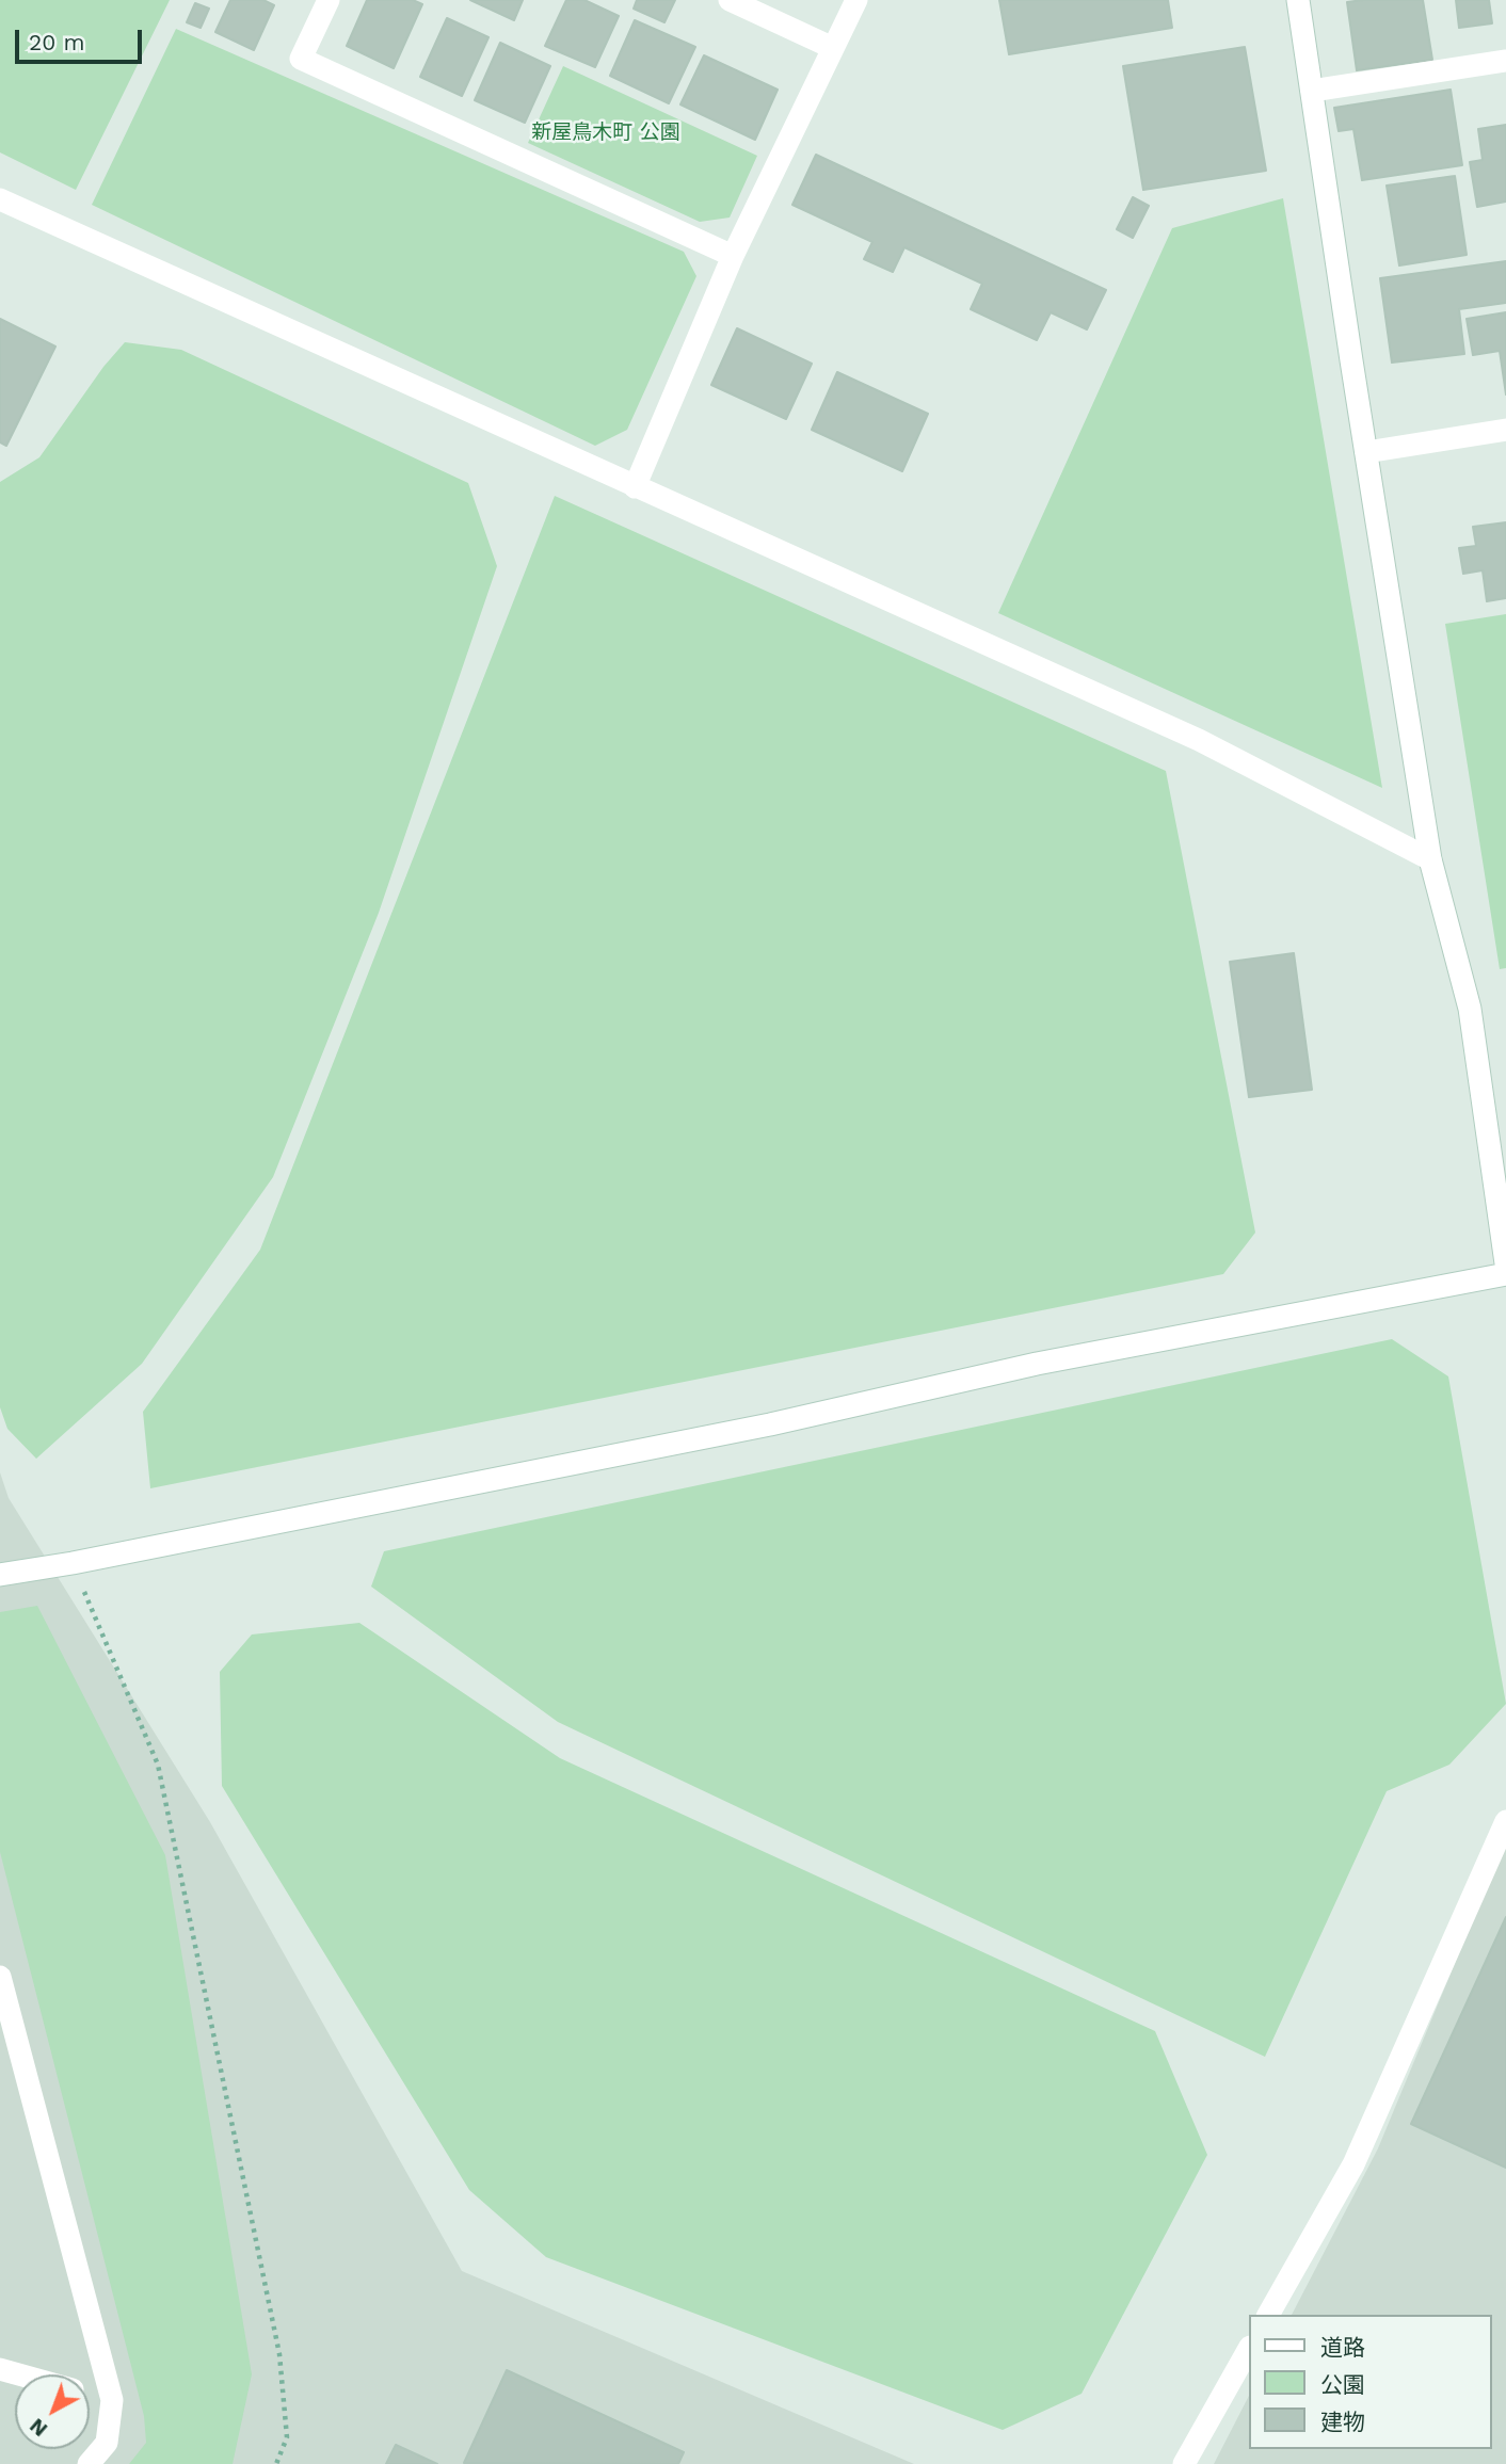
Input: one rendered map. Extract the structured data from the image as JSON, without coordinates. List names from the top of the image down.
{
  "parks": ["新屋鳥木町 公園"],
  "legend": ["道路", "公園", "建物"],
  "scale_bar": "20 m",
  "north": "bottom left"
}
